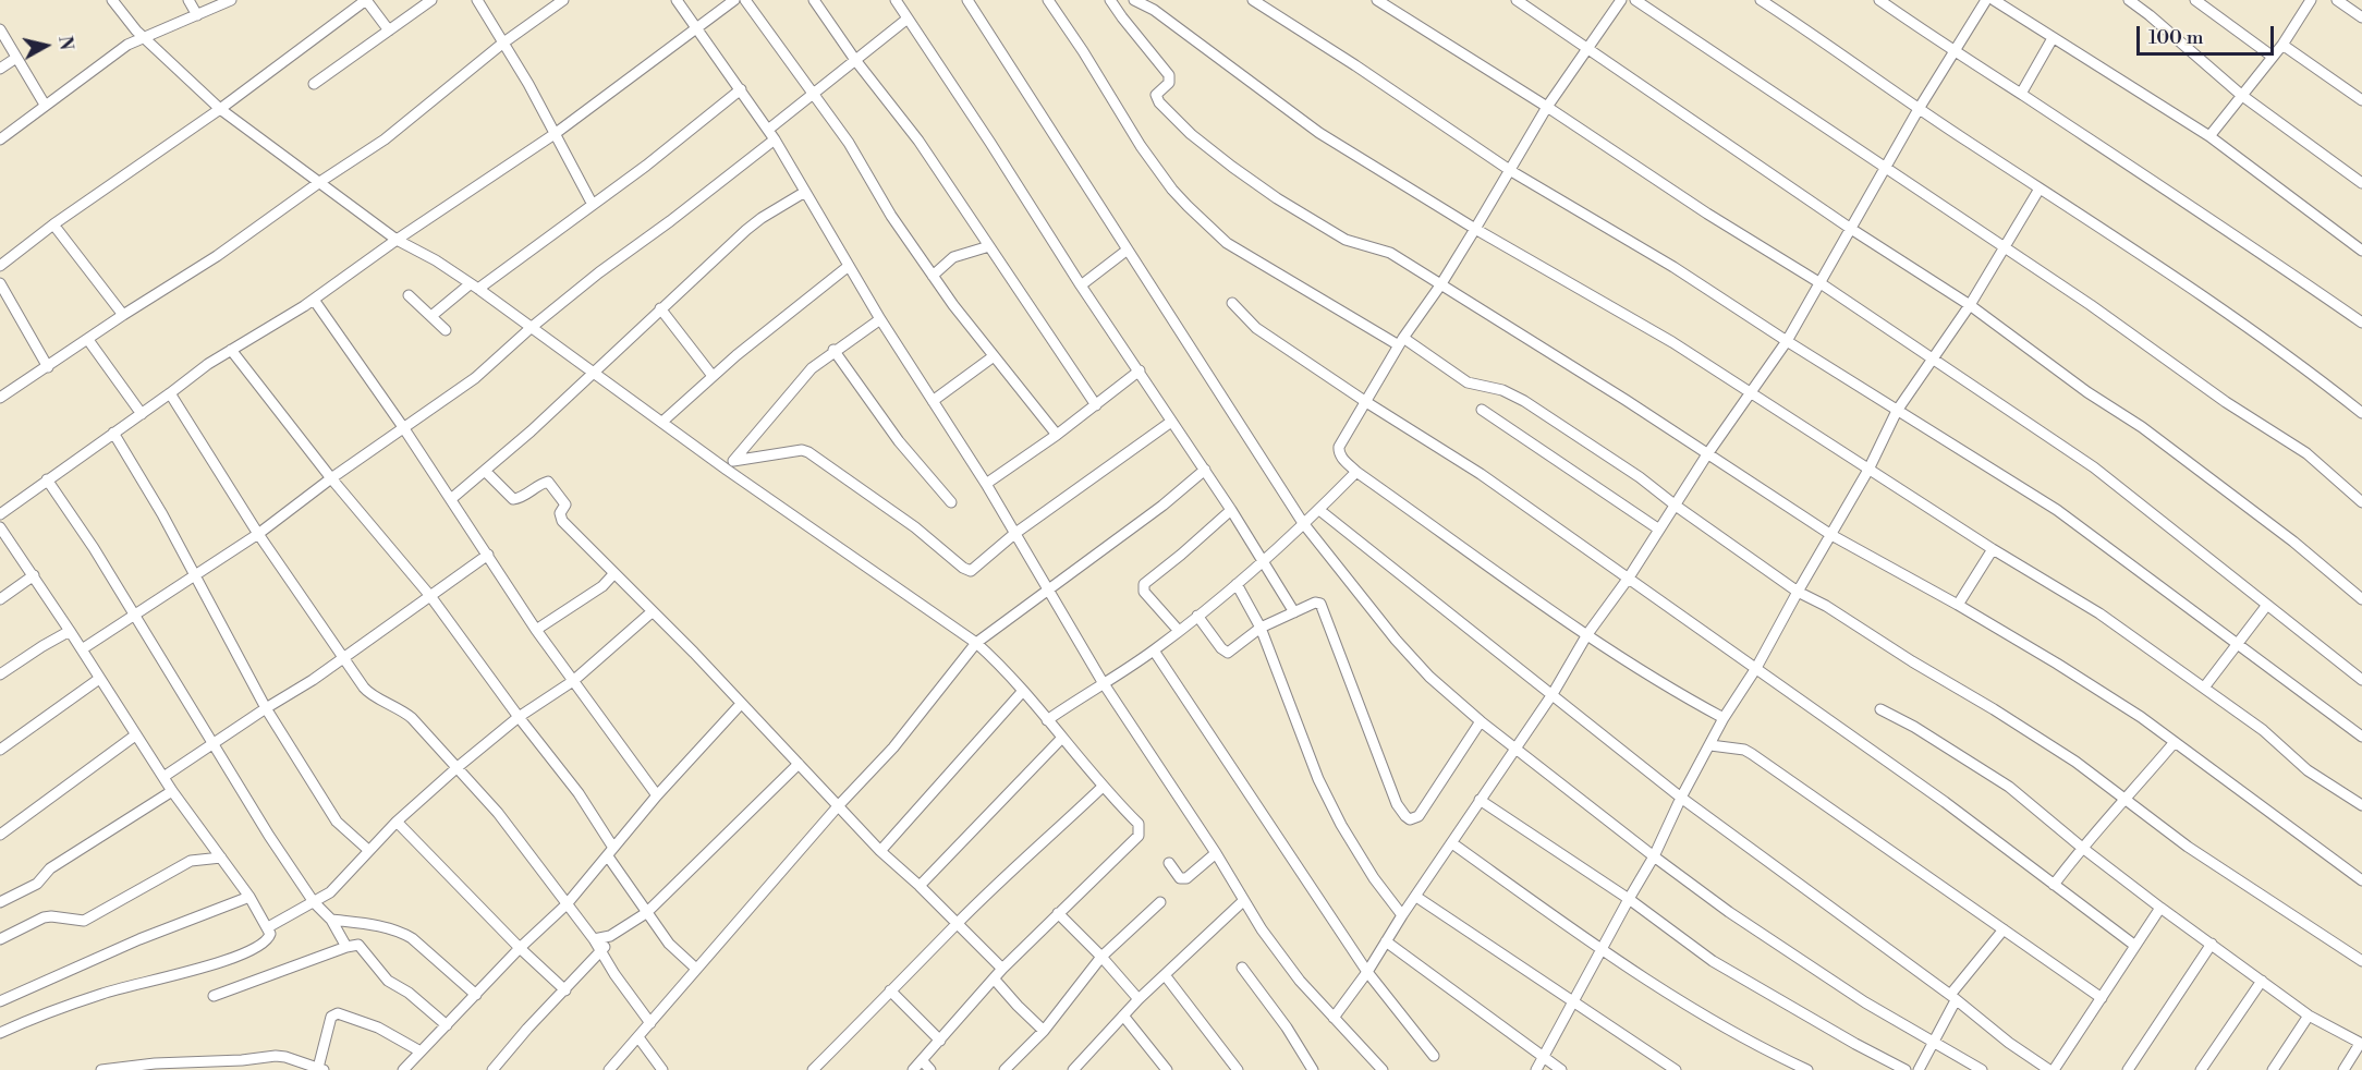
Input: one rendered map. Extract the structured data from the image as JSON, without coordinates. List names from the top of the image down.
{
  "scale_bar": "100 m",
  "north": "right"
}
